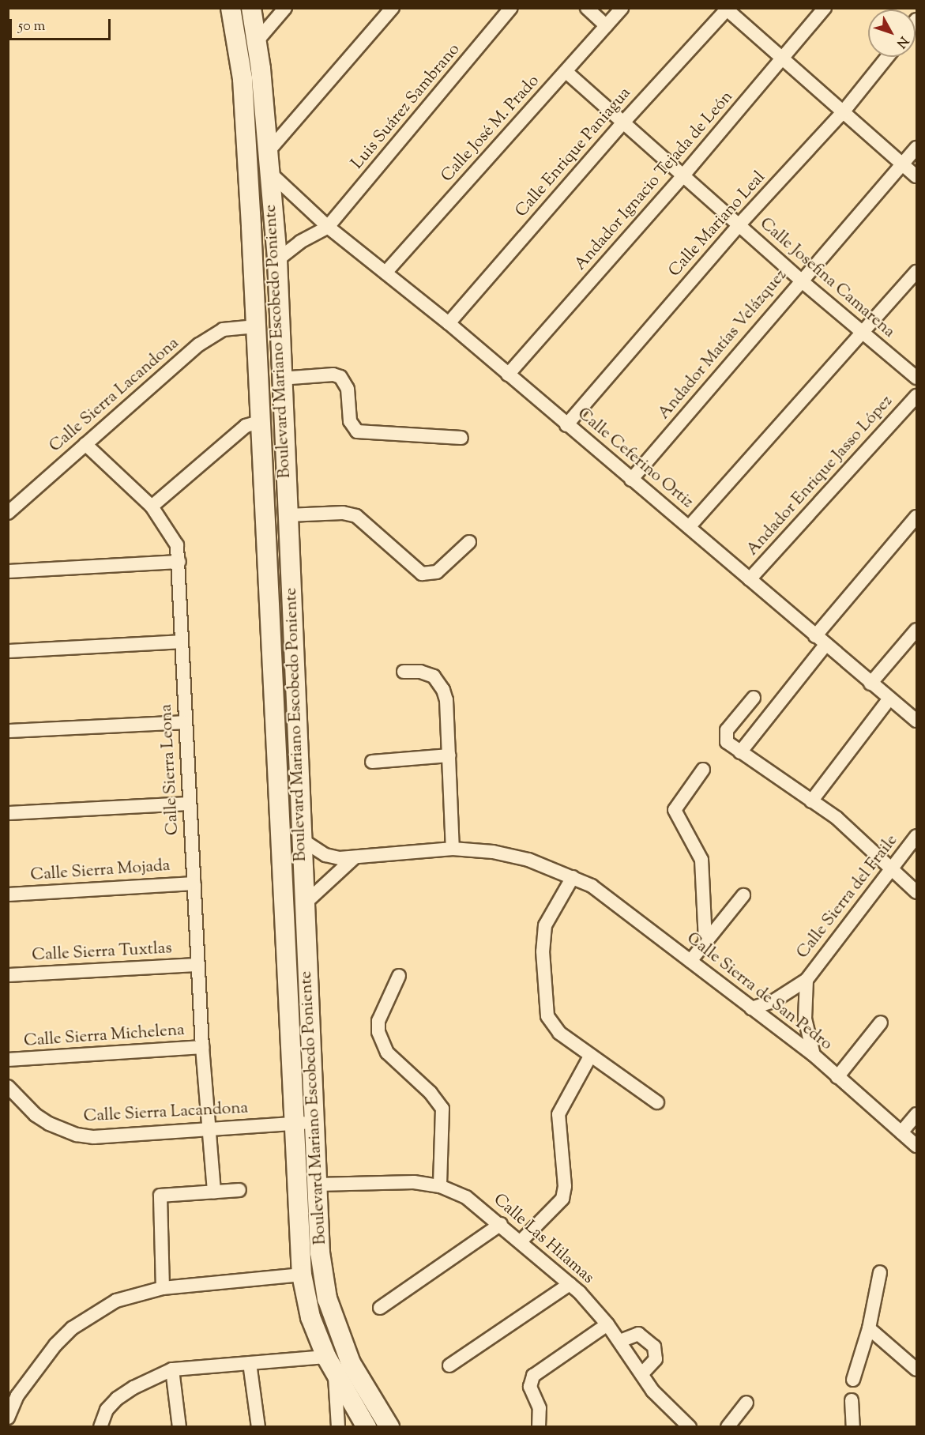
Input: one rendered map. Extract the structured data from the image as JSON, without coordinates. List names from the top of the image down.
{
  "streets": {
    "street": [
      "Luis Suárez Sambrano",
      "Calle José M. Prado",
      "Calle Enrique Paniagua",
      "Andador Ignacio Tejada de León",
      "Calle Mariano Leal",
      "Calle Josefina Camarena",
      "Boulevard Mariano Escobedo Poniente",
      "Andador Matías Velázquez",
      "Calle Sierra Lacandona",
      "Calle Ceferino Ortiz",
      "Andador Enrique Jasso López",
      "Calle Sierra Leona",
      "Calle Sierra Mojada",
      "Calle Sierra del Fraile",
      "Calle Sierra Tuxtlas",
      "Calle Sierra de San Pedro",
      "Calle Sierra Michelena",
      "Calle Las Hilamas"
    ]
  },
  "crossings": [
    ["Luis Suárez Sambrano", "Calle Ceferino Ortiz"],
    ["Calle José M. Prado", "Calle Josefina Camarena"],
    ["Calle José M. Prado", "Calle Ceferino Ortiz"],
    ["Calle Enrique Paniagua", "Calle Josefina Camarena"],
    ["Calle Enrique Paniagua", "Calle Ceferino Ortiz"],
    ["Andador Ignacio Tejada de León", "Calle Josefina Camarena"],
    ["Andador Ignacio Tejada de León", "Calle Ceferino Ortiz"],
    ["Calle Mariano Leal", "Calle Josefina Camarena"],
    ["Calle Mariano Leal", "Calle Ceferino Ortiz"],
    ["Calle Josefina Camarena", "Andador Matías Velázquez"],
    ["Boulevard Mariano Escobedo Poniente", "Calle Sierra Lacandona"],
    ["Boulevard Mariano Escobedo Poniente", "Calle Ceferino Ortiz"],
    ["Boulevard Mariano Escobedo Poniente", "Calle Sierra de San Pedro"],
    ["Boulevard Mariano Escobedo Poniente", "Calle Las Hilamas"],
    ["Andador Matías Velázquez", "Calle Ceferino Ortiz"],
    ["Calle Sierra Lacandona", "Calle Sierra Leona"],
    ["Calle Ceferino Ortiz", "Andador Enrique Jasso López"],
    ["Calle Sierra Leona", "Calle Sierra Mojada"],
    ["Calle Sierra Leona", "Calle Sierra Tuxtlas"],
    ["Calle Sierra Leona", "Calle Sierra Michelena"],
    ["Calle Sierra del Fraile", "Calle Sierra de San Pedro"]
  ],
  "scale_bar": "50 m",
  "north": "bottom right"
}
